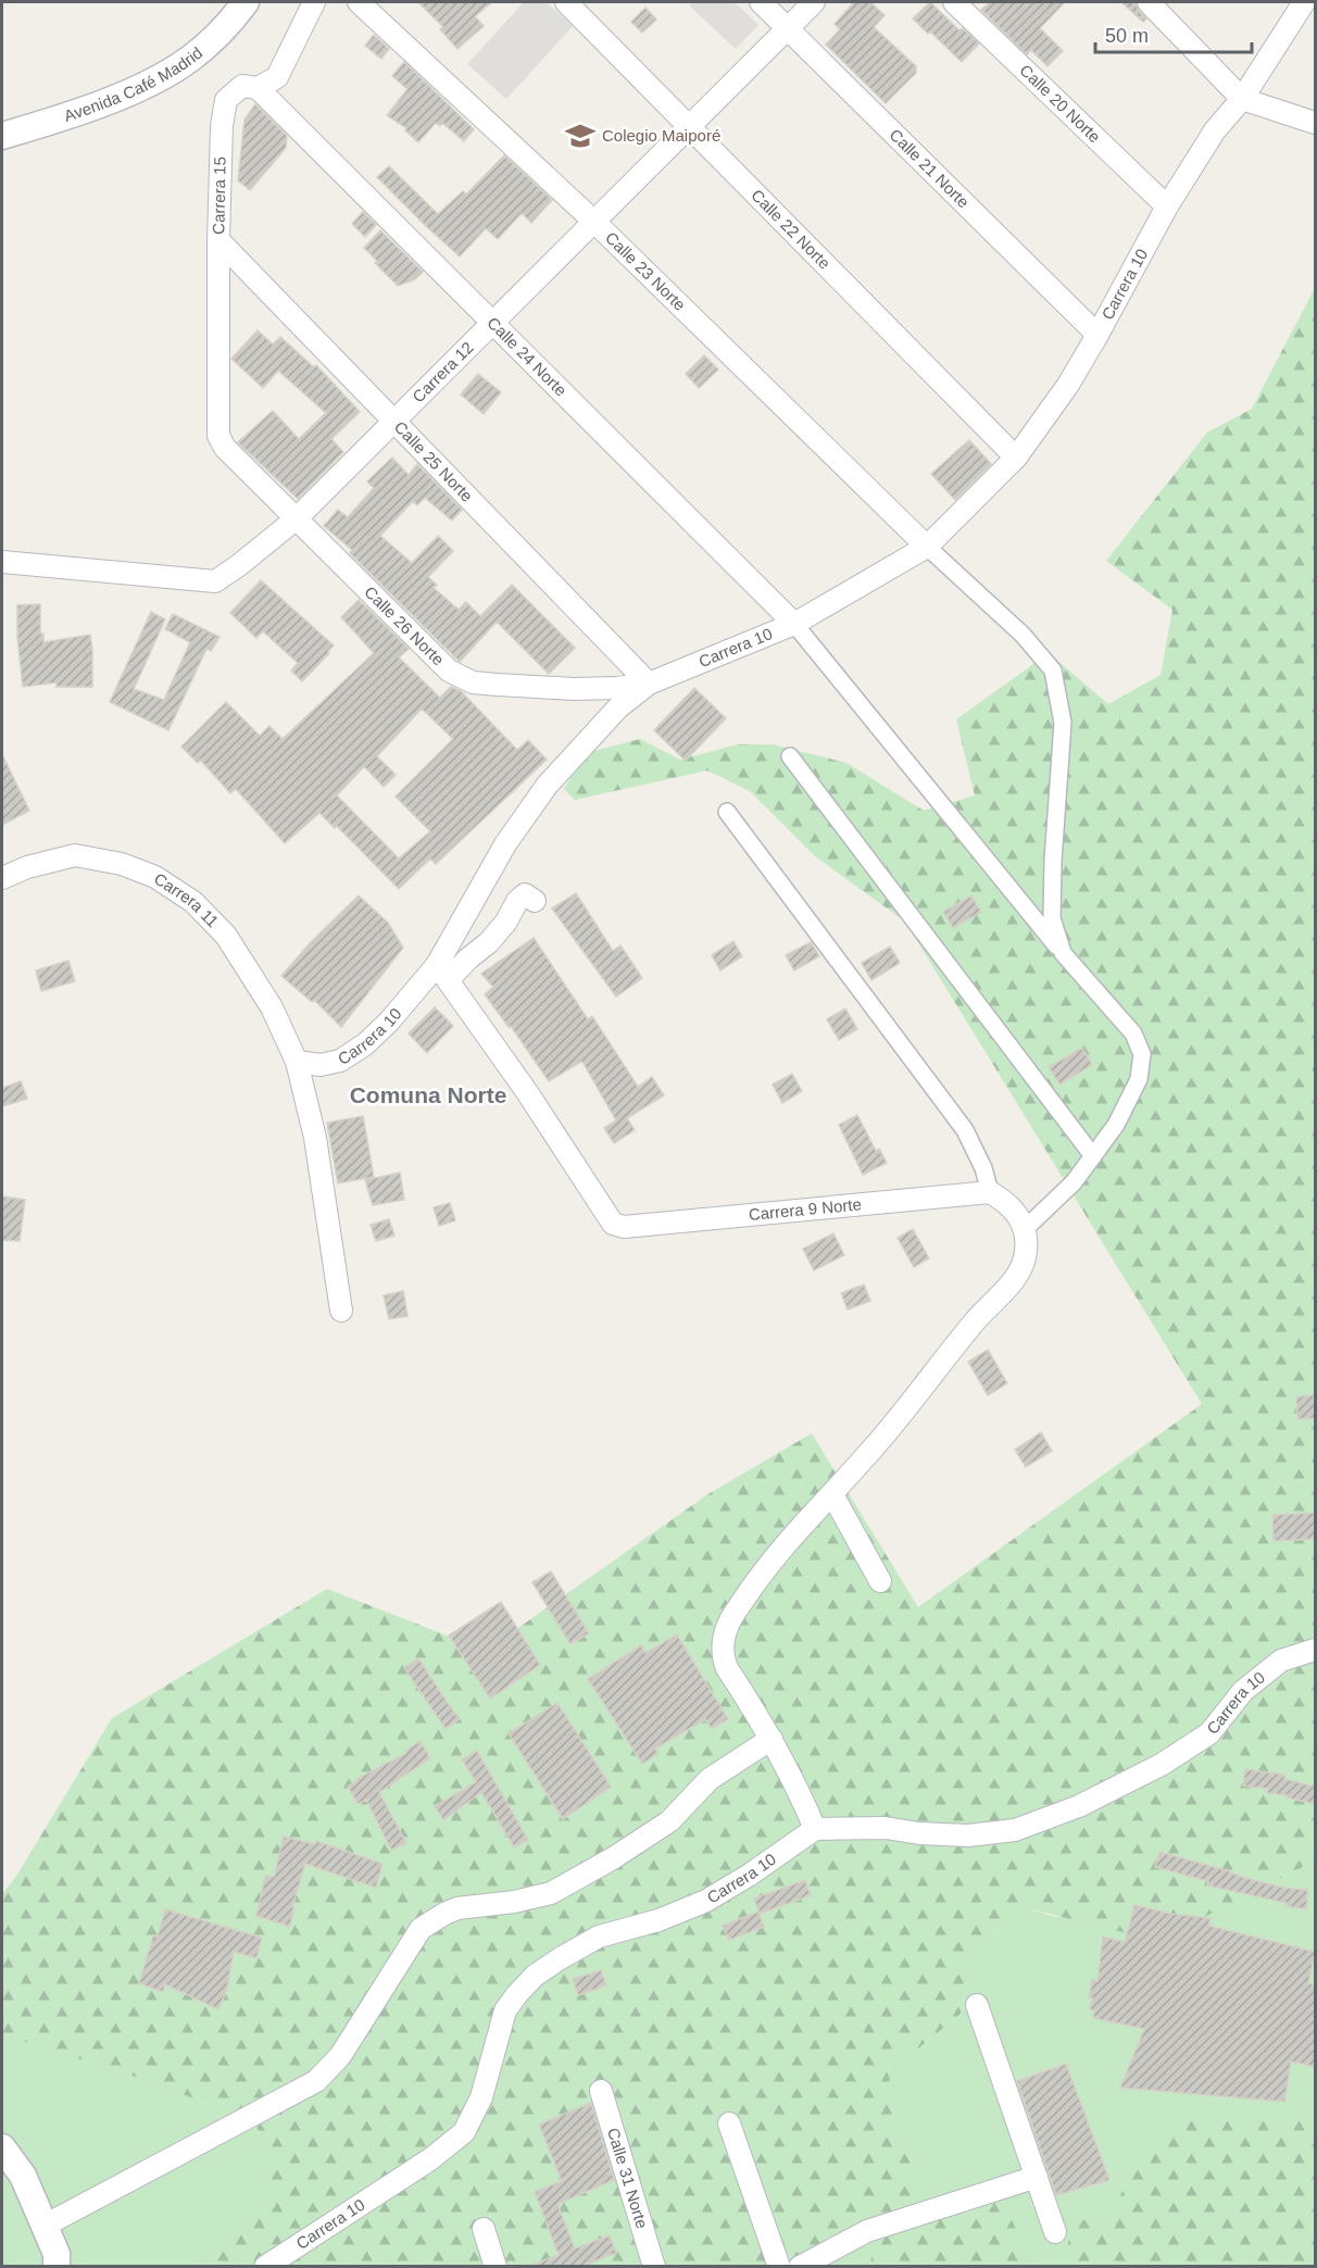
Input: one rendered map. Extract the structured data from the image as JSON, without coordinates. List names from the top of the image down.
{
  "streets": {
    "street": [
      "Avenida Café Madrid",
      "Calle 20 Norte",
      "Calle 21 Norte",
      "Carrera 15",
      "Calle 22 Norte",
      "Calle 23 Norte",
      "Carrera 10",
      "Calle 24 Norte",
      "Carrera 12",
      "Calle 25 Norte",
      "Calle 26 Norte",
      "Carrera 11",
      "Carrera 9 Norte",
      "Calle 31 Norte"
    ]
  },
  "crossings": [
    ["Calle 20 Norte", "Carrera 10"],
    ["Calle 21 Norte", "Carrera 10"],
    ["Calle 21 Norte", "Carrera 12"],
    ["Carrera 15", "Calle 24 Norte"],
    ["Carrera 15", "Calle 25 Norte"],
    ["Carrera 15", "Calle 26 Norte"],
    ["Calle 22 Norte", "Carrera 10"],
    ["Calle 22 Norte", "Carrera 12"],
    ["Calle 23 Norte", "Carrera 10"],
    ["Calle 23 Norte", "Carrera 12"],
    ["Carrera 10", "Calle 24 Norte"],
    ["Carrera 10", "Calle 25 Norte"],
    ["Carrera 10", "Calle 26 Norte"],
    ["Carrera 10", "Carrera 11"],
    ["Carrera 10", "Carrera 9 Norte"],
    ["Calle 24 Norte", "Carrera 12"],
    ["Carrera 12", "Calle 25 Norte"],
    ["Carrera 12", "Calle 26 Norte"],
    ["Calle 25 Norte", "Calle 26 Norte"]
  ],
  "districts": ["Comuna Norte"],
  "places": {
    "school or university": ["Colegio Maiporé"]
  },
  "scale_bar": "50 m"
}
